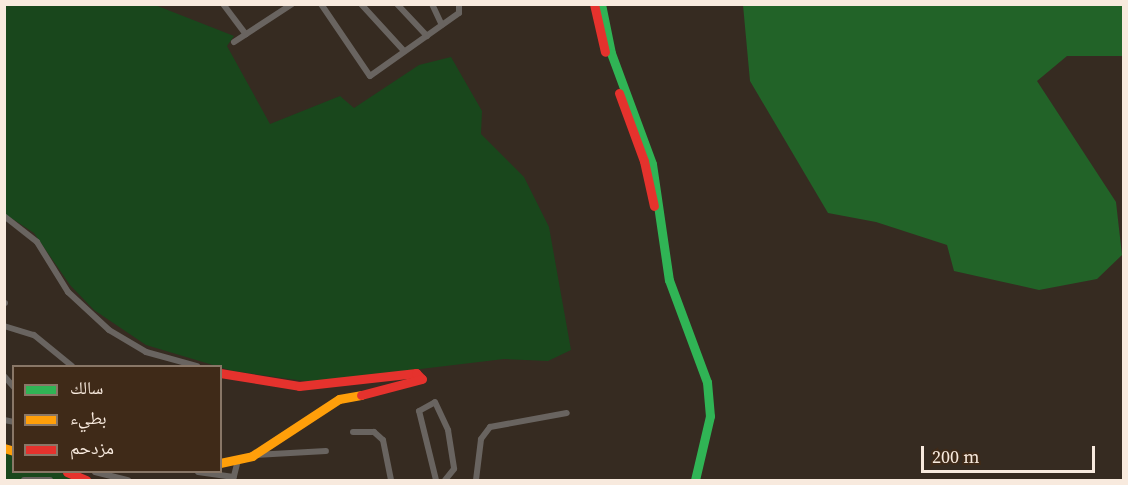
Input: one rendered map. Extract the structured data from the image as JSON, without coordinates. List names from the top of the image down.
{
  "legend": ["سالك", "بطيء", "مزدحم"],
  "scale_bar": "200 m"
}
